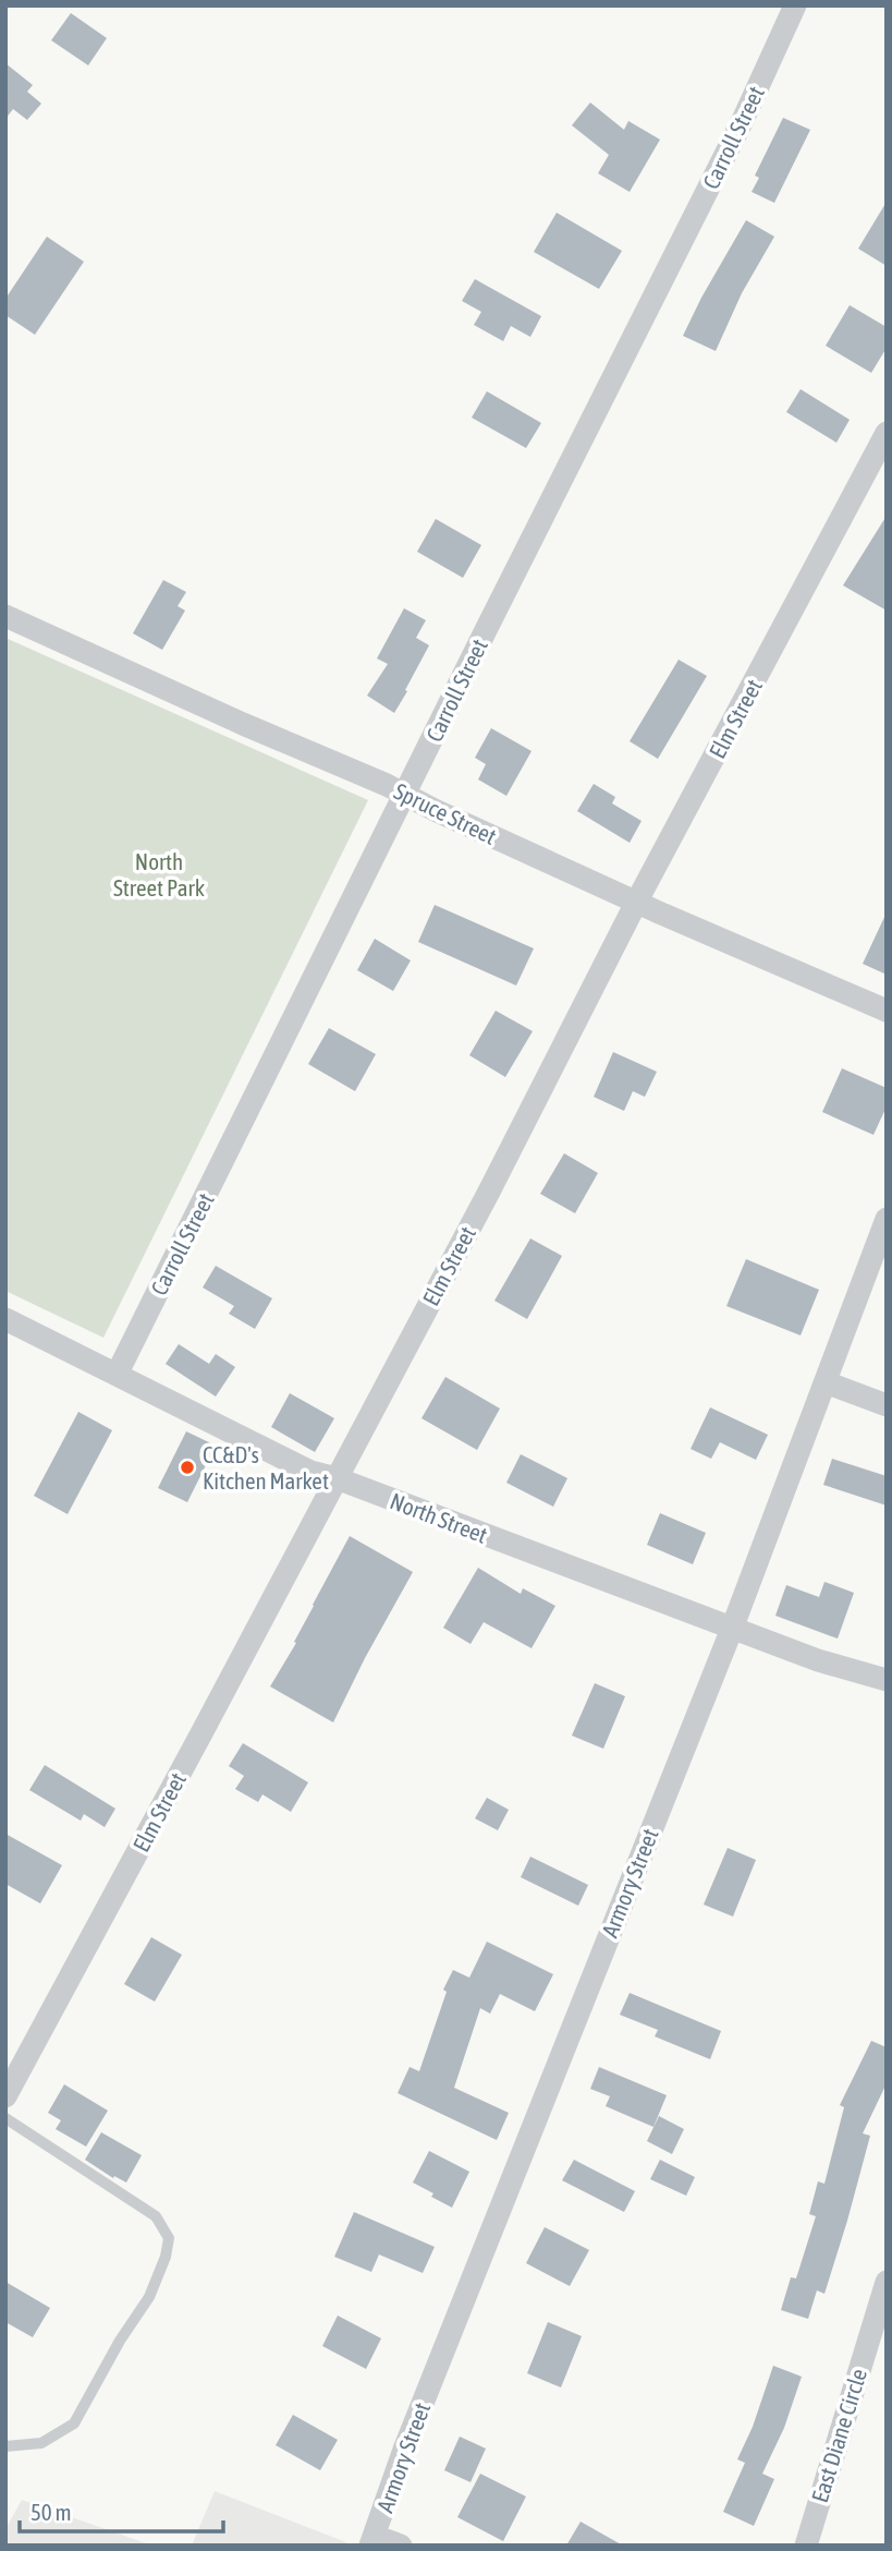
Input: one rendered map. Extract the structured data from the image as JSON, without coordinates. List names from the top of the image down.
{
  "streets": {
    "street": [
      "Carroll Street",
      "Elm Street",
      "Spruce Street",
      "North Street",
      "Armory Street",
      "East Diane Circle"
    ]
  },
  "crossings": [
    ["Carroll Street", "Spruce Street"],
    ["Carroll Street", "North Street"],
    ["Elm Street", "Spruce Street"],
    ["Elm Street", "North Street"],
    ["North Street", "Armory Street"]
  ],
  "parks": ["North Street Park"],
  "places": ["CC&D's Kitchen Market"],
  "scale_bar": "50 m"
}
